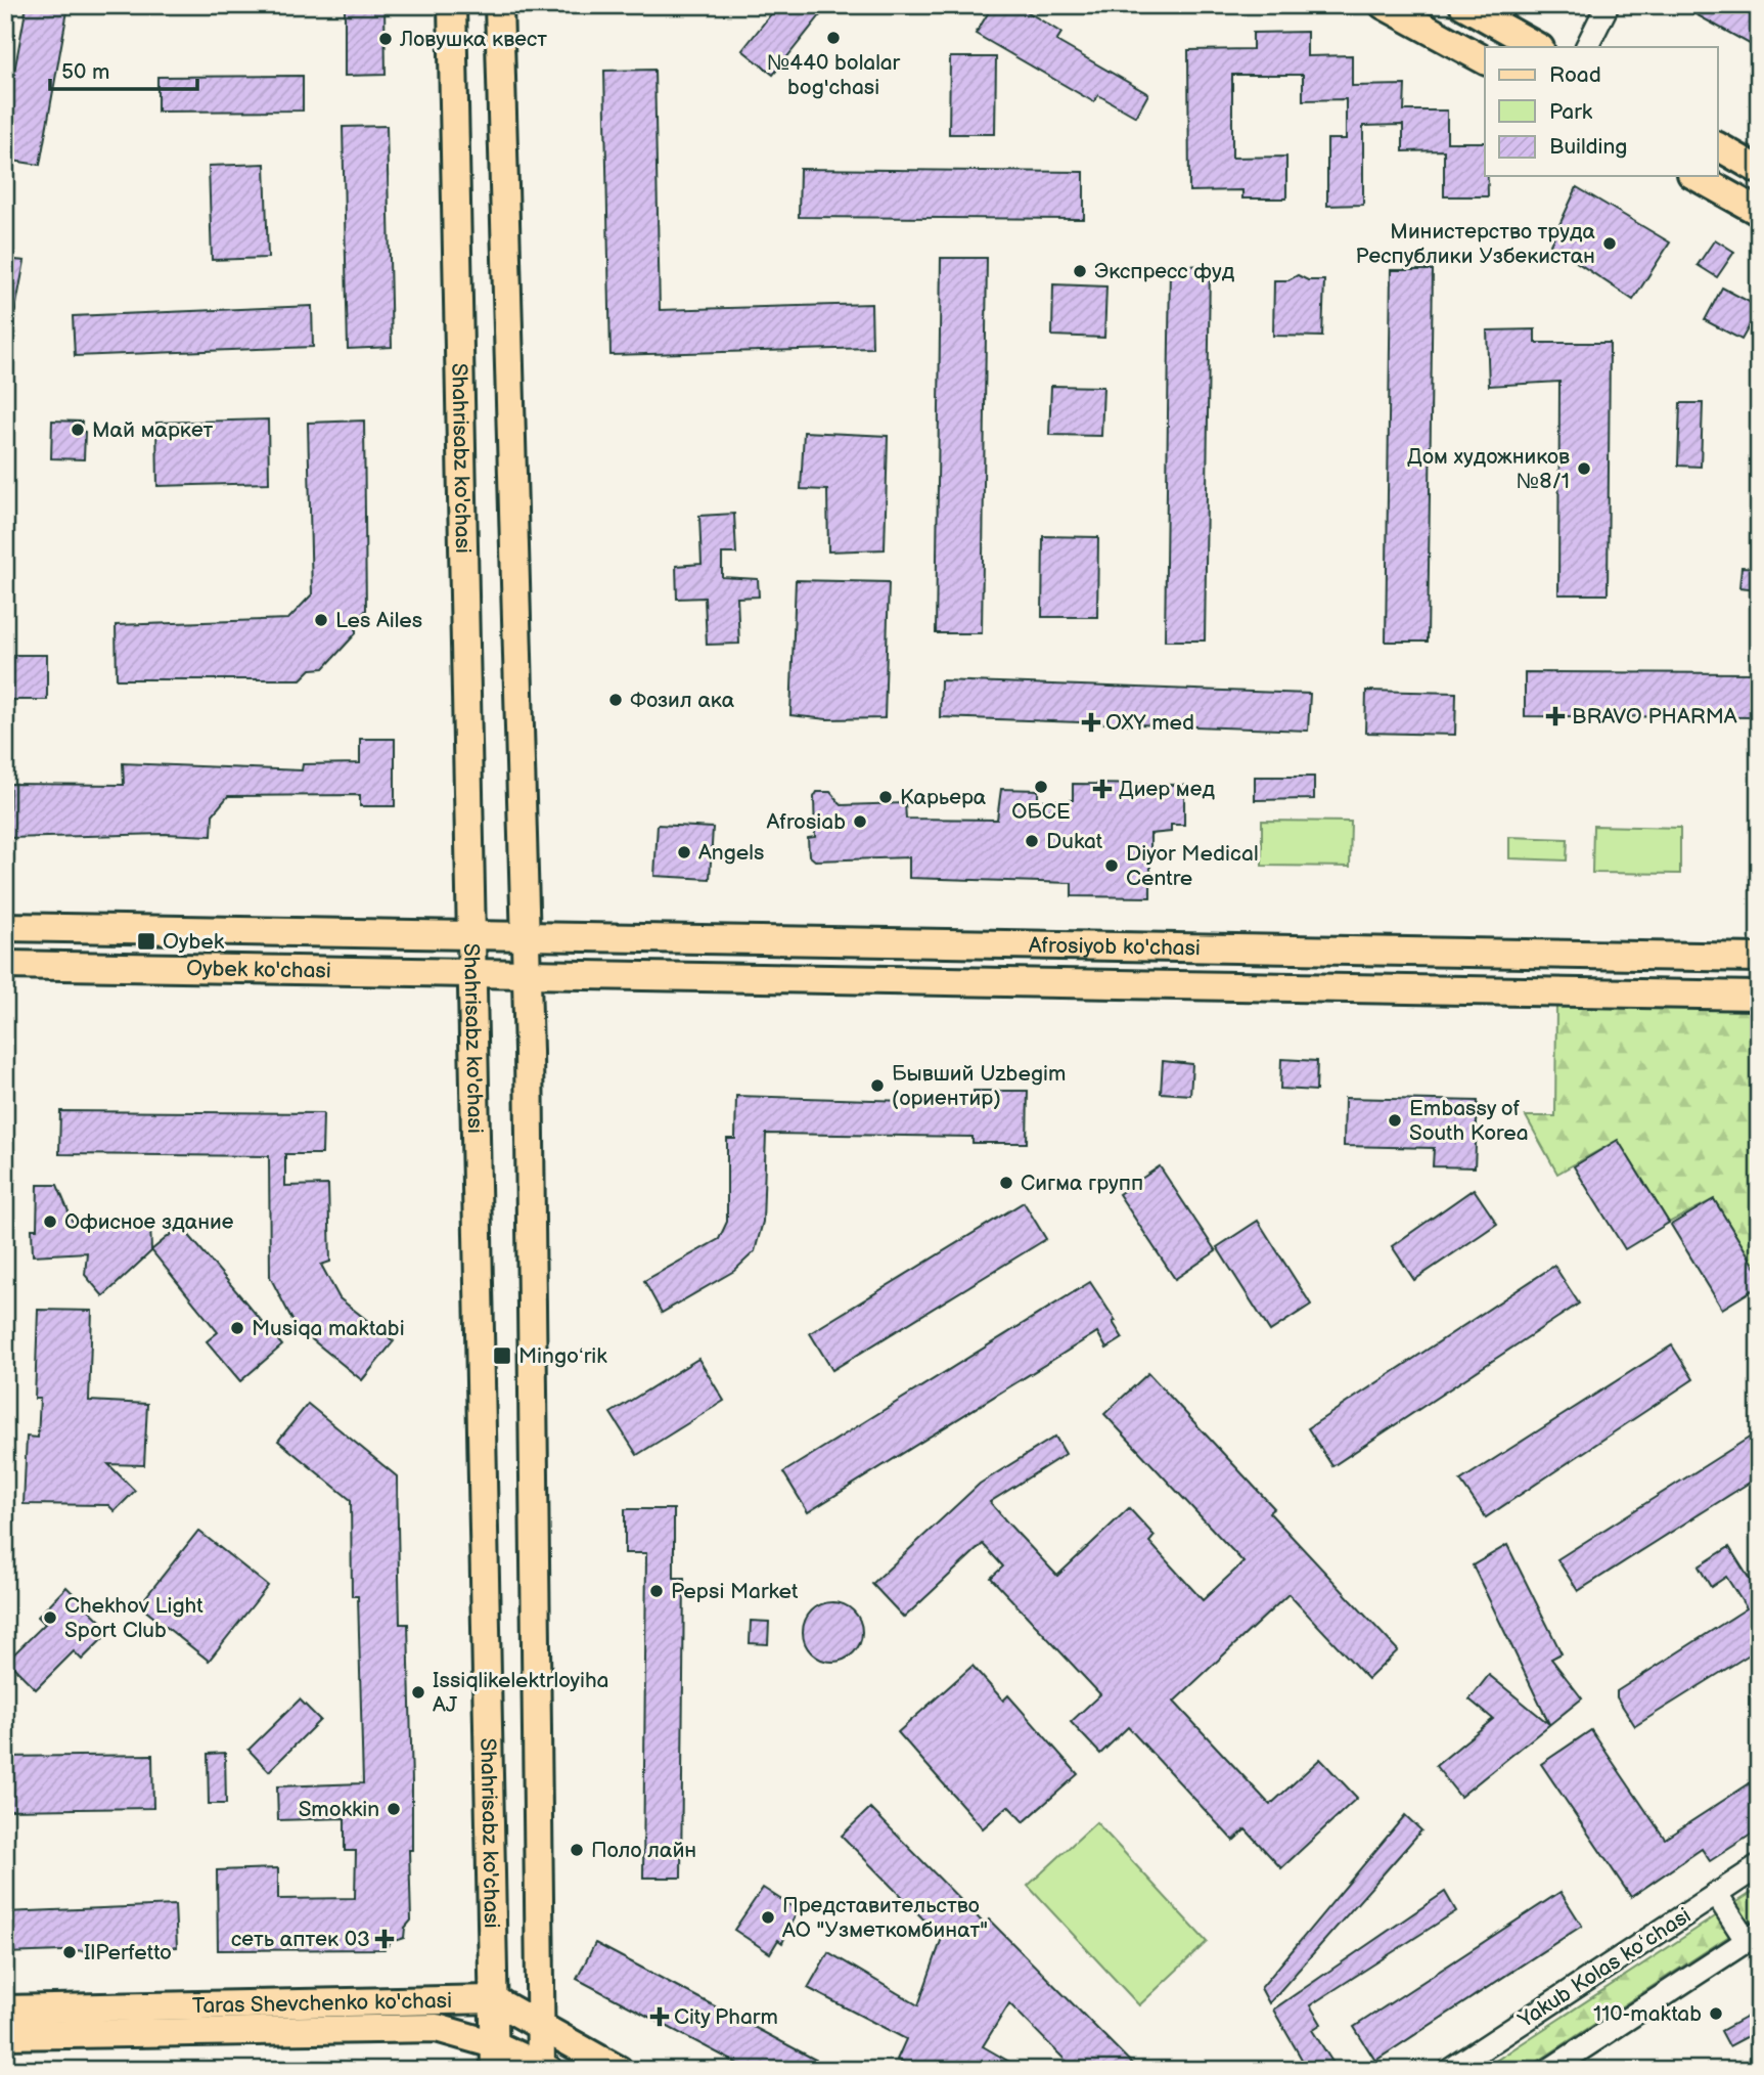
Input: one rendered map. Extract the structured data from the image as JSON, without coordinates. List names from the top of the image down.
{
  "streets": {
    "main road": [
      "Shahrisabz ko'chasi",
      "Afrosiyob ko'chasi",
      "Oybek ko'chasi",
      "Taras Shevchenko ko'chasi"
    ],
    "street": ["Yakub Kolas koʻchasi"]
  },
  "crossings": [
    ["Shahrisabz ko'chasi", "Afrosiyob ko'chasi"],
    ["Shahrisabz ko'chasi", "Oybek ko'chasi"],
    ["Shahrisabz ko'chasi", "Taras Shevchenko ko'chasi"],
    ["Afrosiyob ko'chasi", "Oybek ko'chasi"]
  ],
  "places": {
    "other": [
      "№440 bolalar bog'chasi",
      "Ловушка квест",
      "Министерство труда Республики Узбекистан",
      "Экспресс фуд",
      "Май маркет",
      "Дом художников №8/1",
      "Les Ailes",
      "Фозил ака",
      "ОБСЕ",
      "Карьера",
      "Afrosiab",
      "Dukat",
      "Angels",
      "Diyor Medical Centre",
      "Бывший Uzbegim (ориентир)",
      "Embassy of South Korea",
      "Сигма групп",
      "Офисное здание",
      "Musiqa maktabi",
      "Pepsi Market",
      "Chekhov Light Sport Club",
      "Issiqlikelektrloyiha AJ",
      "Smokkin",
      "Поло лайн",
      "Представительство АО \"Узметкомбинат\"",
      "IlPerfetto",
      "110-maktab"
    ],
    "health": [
      "BRAVO PHARMA",
      "OXY med",
      "Диер мед",
      "сеть аптек 03",
      "City Pharm"
    ],
    "transit": ["Oybek", "Mingoʻrik"]
  },
  "legend": ["Road", "Park", "Building"],
  "scale_bar": "50 m"
}
